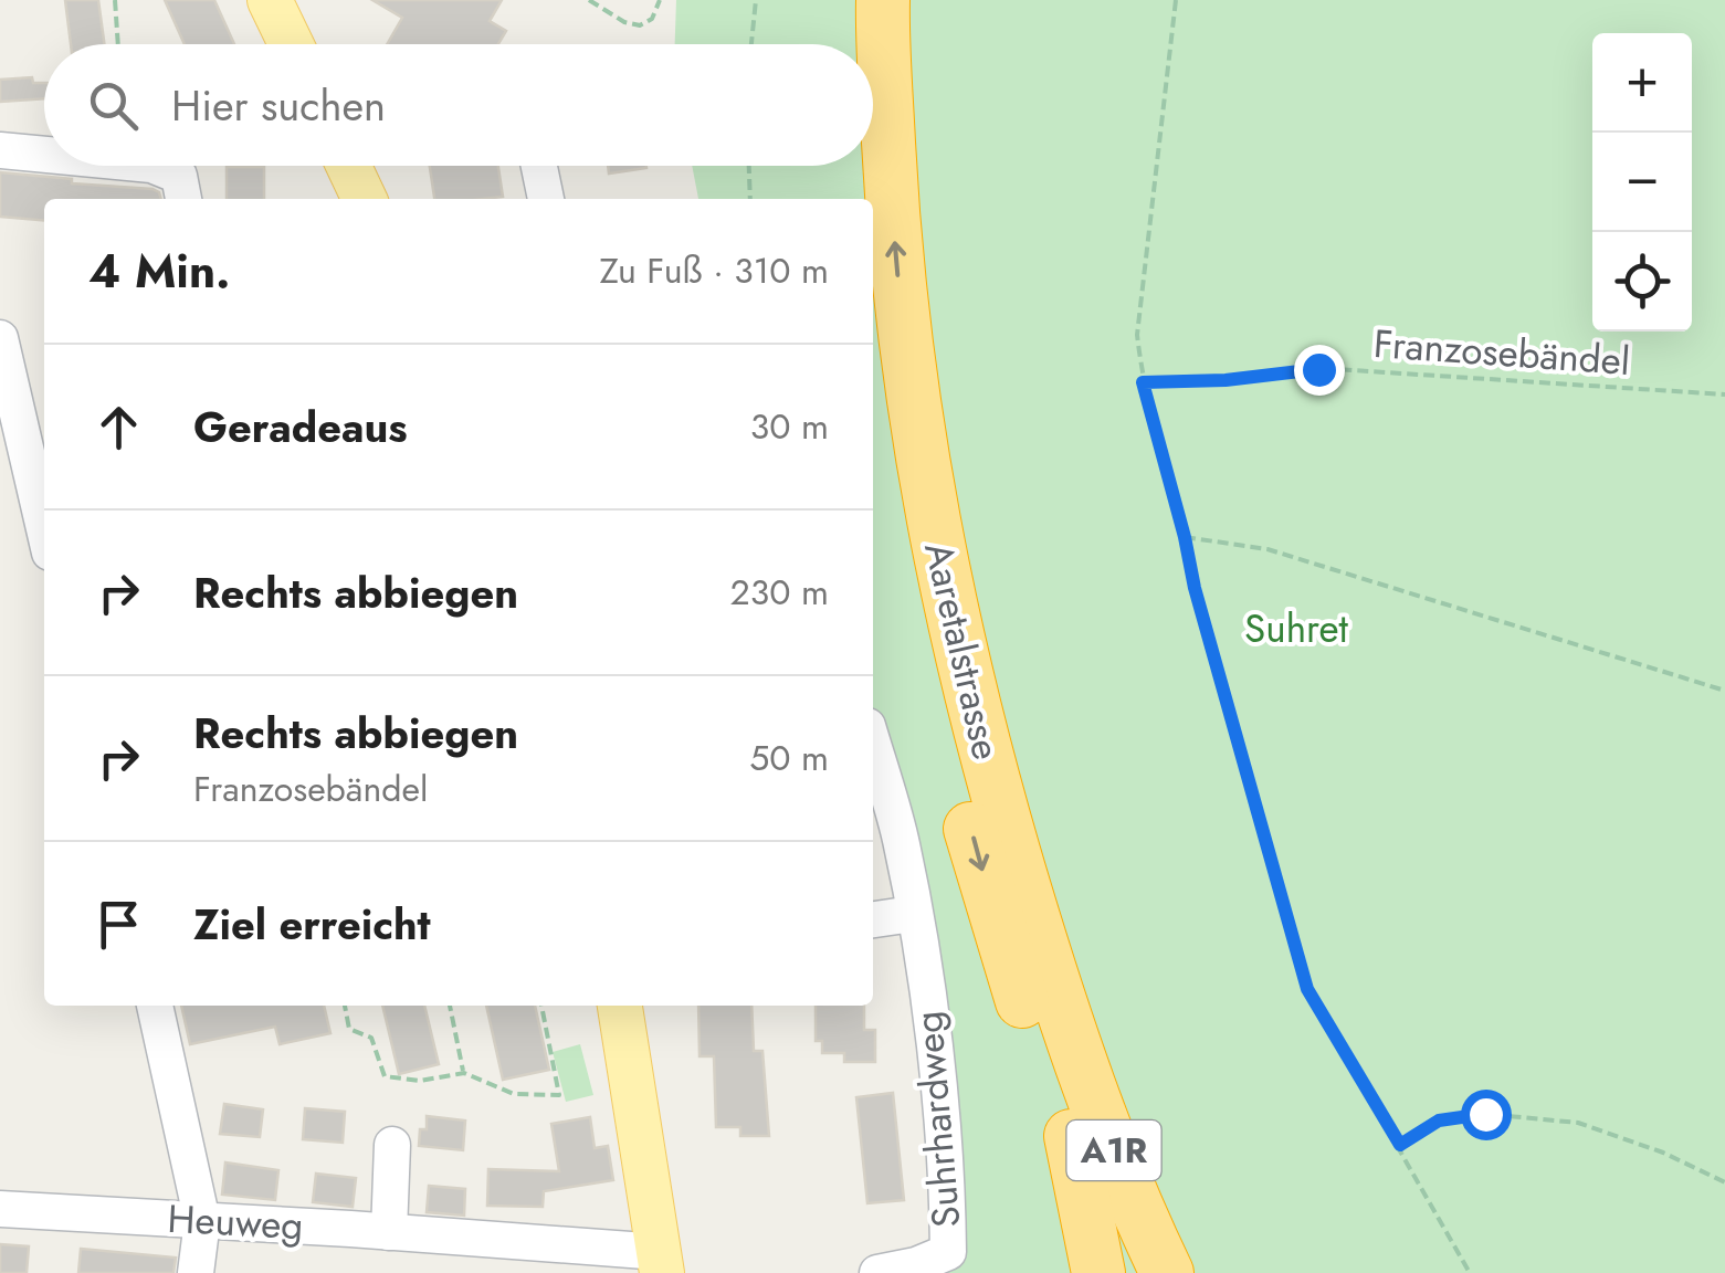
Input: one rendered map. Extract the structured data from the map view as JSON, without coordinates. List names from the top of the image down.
{
  "streets": {
    "highway": ["Aaretalstrasse", "A1R"],
    "street": ["Suhrhardweg", "Heuweg"],
    "path": ["Franzosebändel"]
  },
  "parks": ["Suhret"],
  "page": {
    "map_buttons": ["+", "−"],
    "search": "Hier suchen",
    "heading": ["4 Min.", "Zu Fuß · 310 m"],
    "list": [
      ["Geradeaus", "30 m"],
      ["Rechts abbiegen", "230 m"],
      ["Rechts abbiegen", "Franzosebändel", "50 m"],
      "Ziel erreicht"
    ]
  }
}
